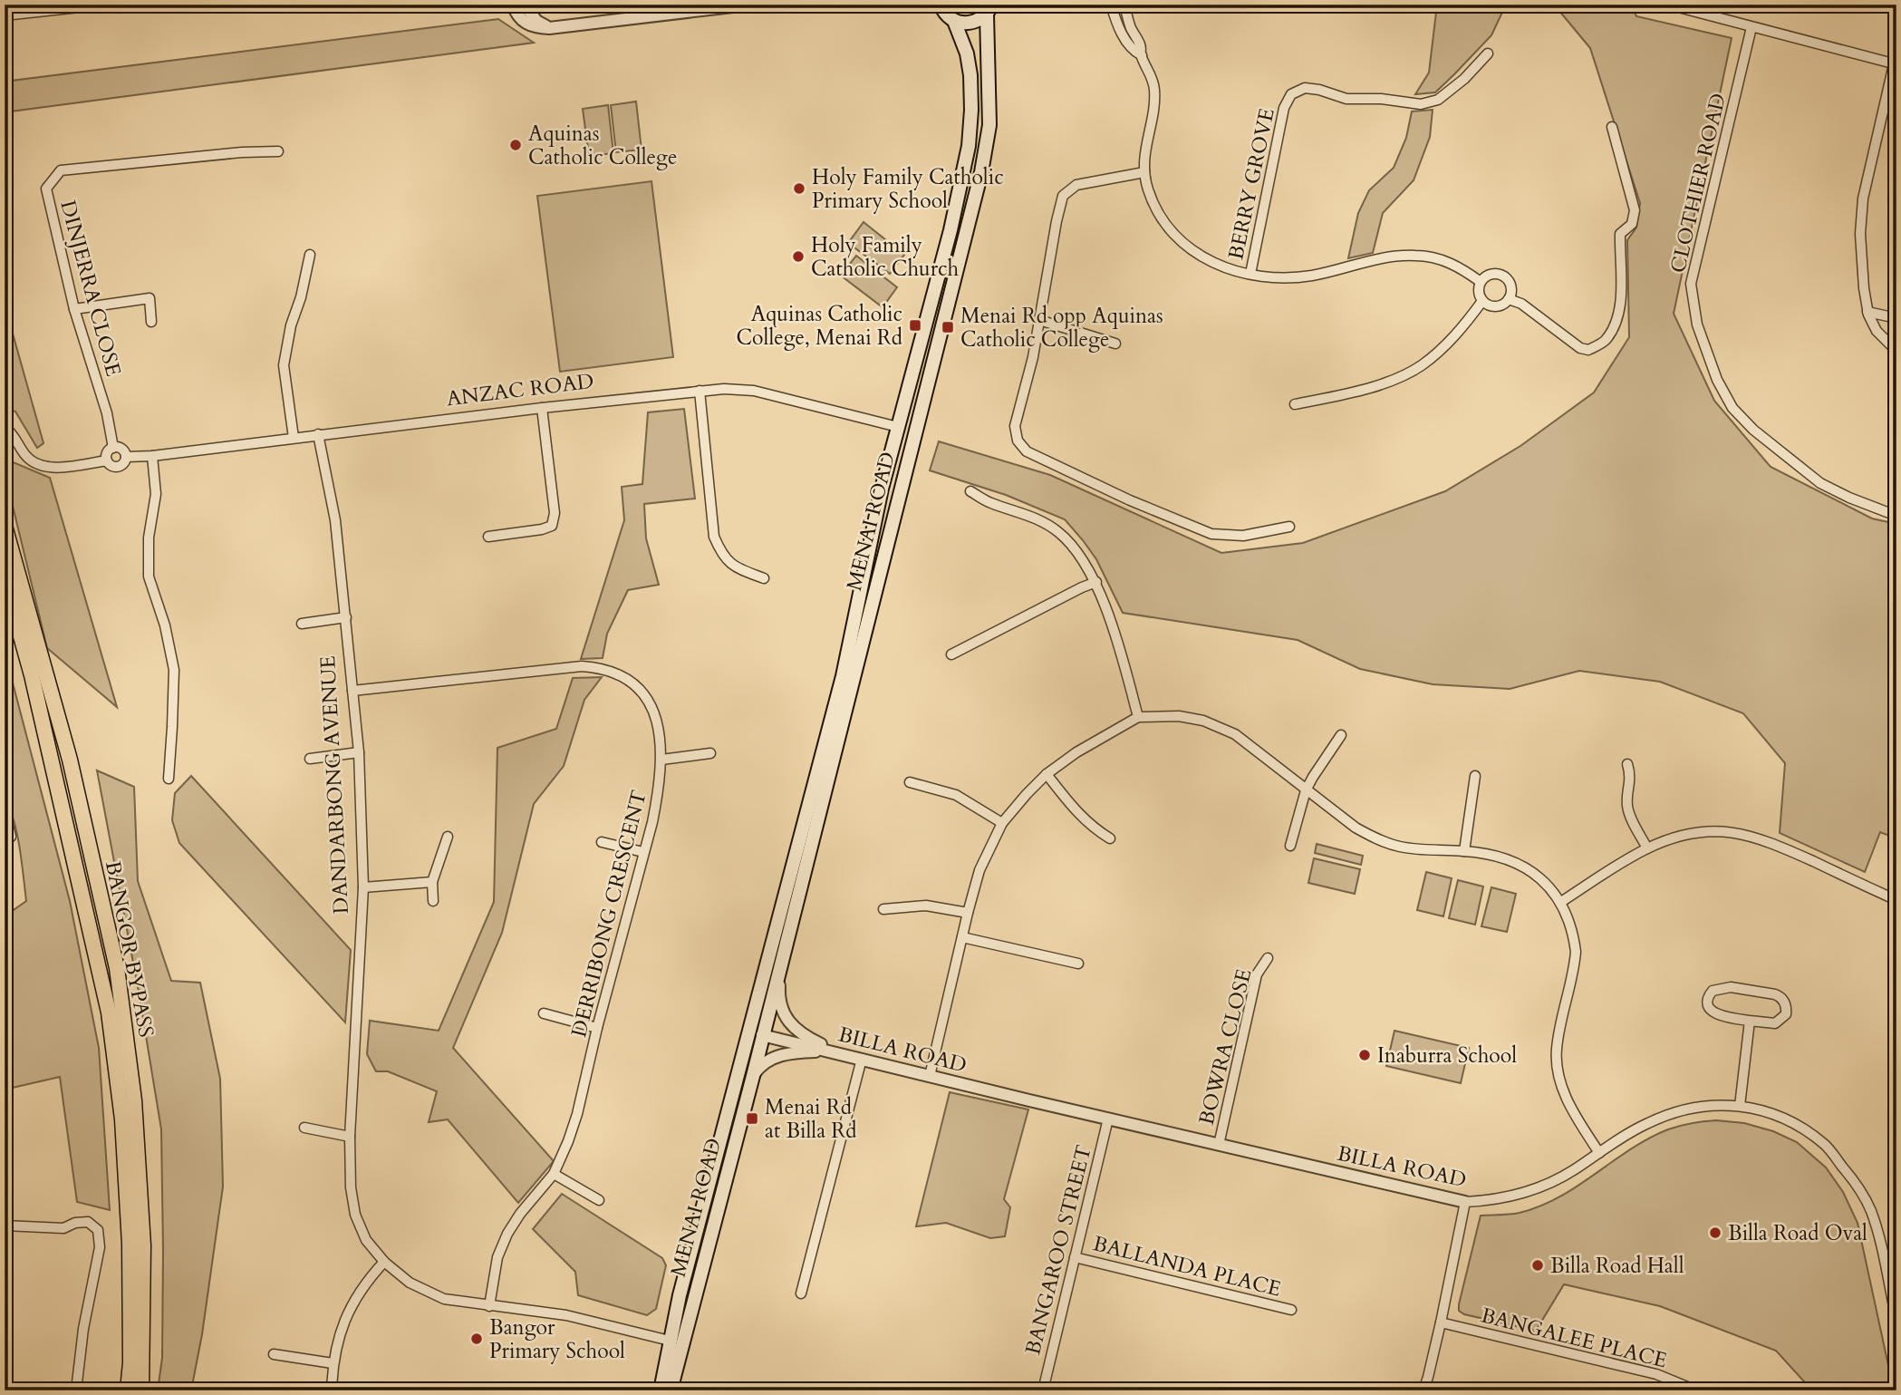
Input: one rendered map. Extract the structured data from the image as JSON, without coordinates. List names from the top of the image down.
{
  "streets": {
    "main road": ["ANZAC ROAD", "MENAI ROAD", "BANGOR BYPASS"],
    "street": [
      "CLOTHIER ROAD",
      "BERRY GROVE",
      "DINJERRA CLOSE",
      "DANDARBONG AVENUE",
      "DERRIBONG CRESCENT",
      "BOWRA CLOSE",
      "BILLA ROAD",
      "BANGAROO STREET",
      "BALLANDA PLACE",
      "BANGALEE PLACE"
    ]
  },
  "crossings": [
    ["DINJERRA CLOSE", "ANZAC ROAD"],
    ["ANZAC ROAD", "MENAI ROAD"],
    ["ANZAC ROAD", "DANDARBONG AVENUE"],
    ["MENAI ROAD", "DANDARBONG AVENUE"],
    ["MENAI ROAD", "BILLA ROAD"],
    ["DANDARBONG AVENUE", "DERRIBONG CRESCENT"],
    ["BOWRA CLOSE", "BILLA ROAD"],
    ["BILLA ROAD", "BANGAROO STREET"],
    ["BANGAROO STREET", "BALLANDA PLACE"]
  ],
  "places": {
    "other": [
      "Aquinas Catholic College",
      "Holy Family Catholic Primary School",
      "Holy Family Catholic Church",
      "Inaburra School",
      "Billa Road Oval",
      "Billa Road Hall",
      "Bangor Primary School"
    ],
    "transit": ["Aquinas Catholic College, Menai Rd", "Menai Rd opp Aquinas Catholic College", "Menai Rd at Billa Rd"]
  }
}
